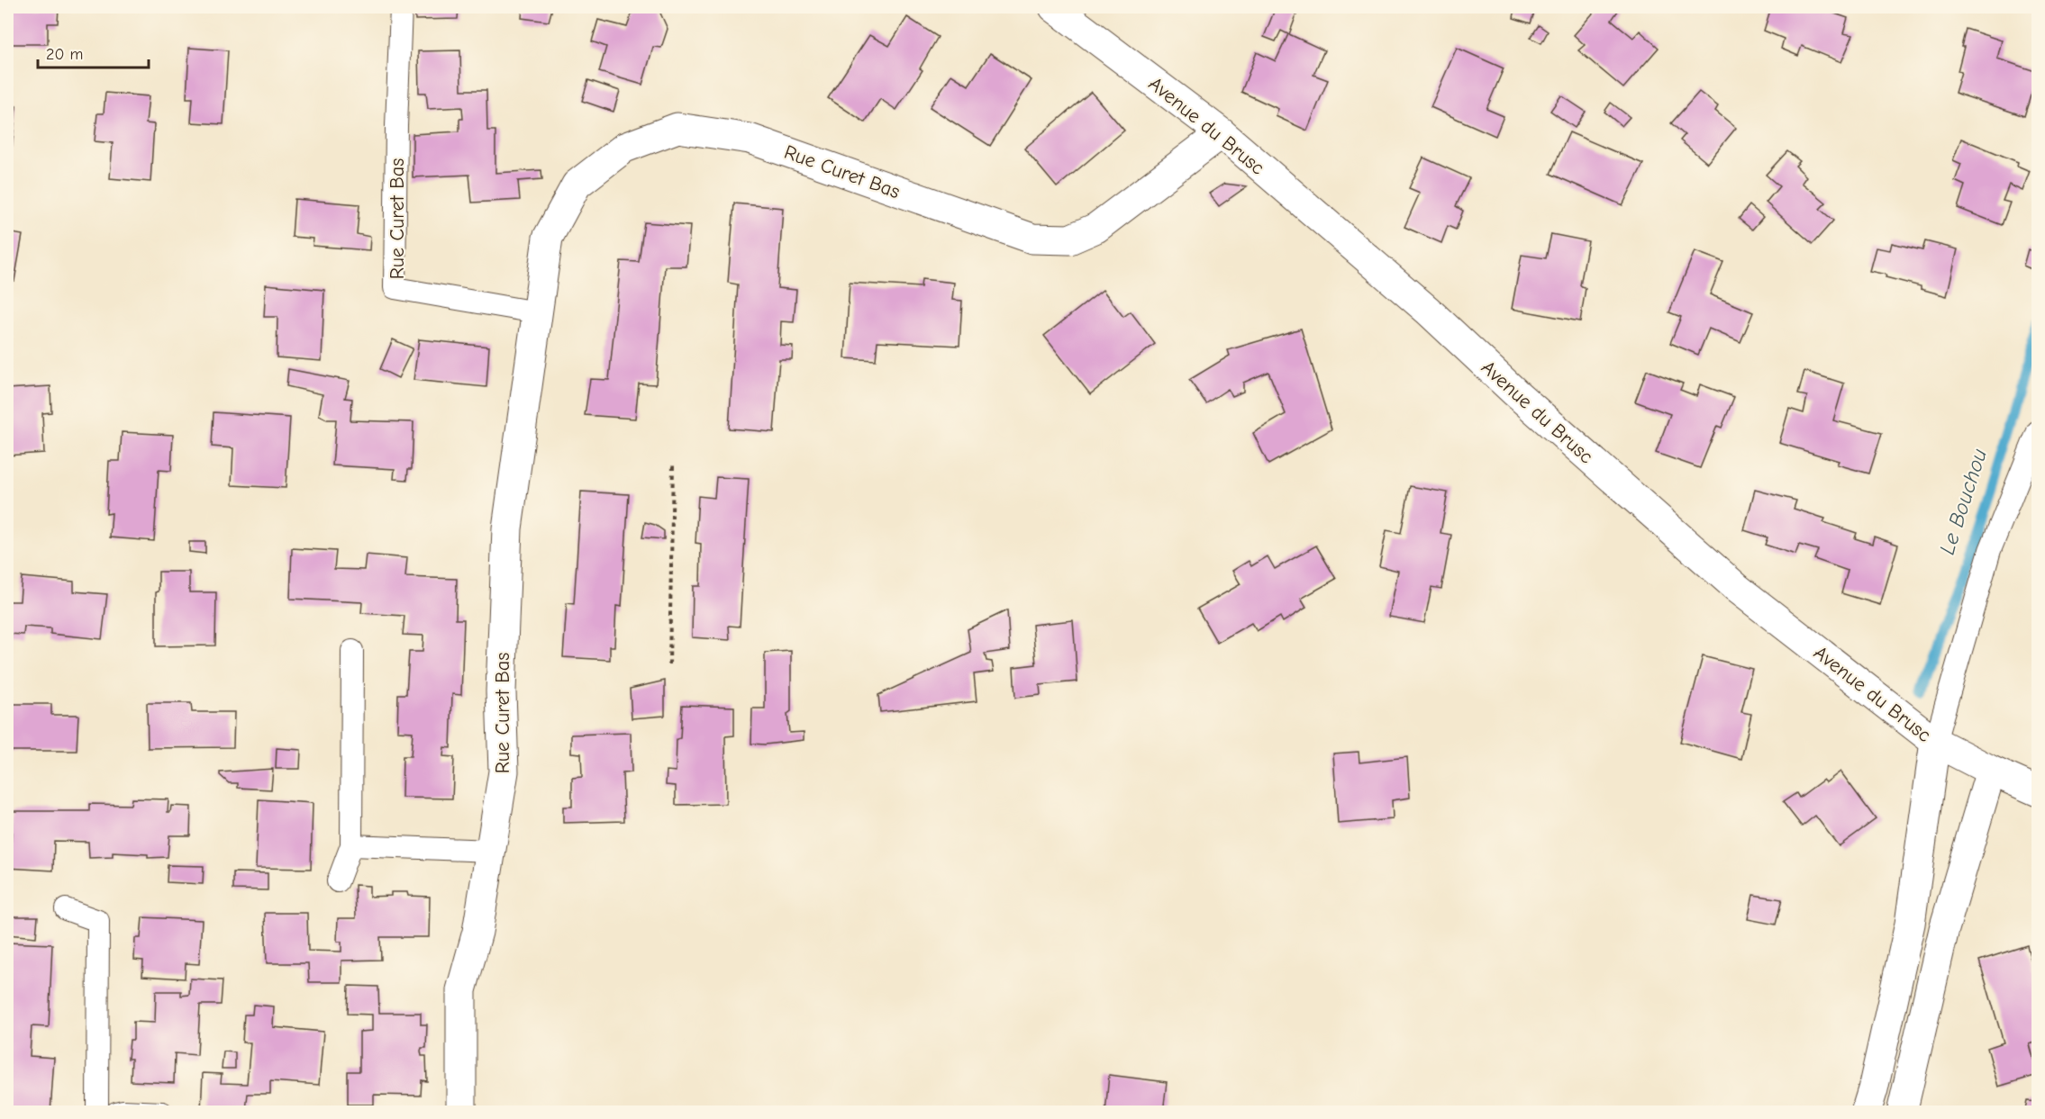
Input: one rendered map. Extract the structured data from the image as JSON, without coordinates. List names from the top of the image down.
{
  "streets": {
    "street": ["Avenue du Brusc", "Rue Curet Bas"]
  },
  "crossings": [
    ["Avenue du Brusc", "Rue Curet Bas"]
  ],
  "water": ["Le Bouchou"],
  "scale_bar": "20 m"
}
